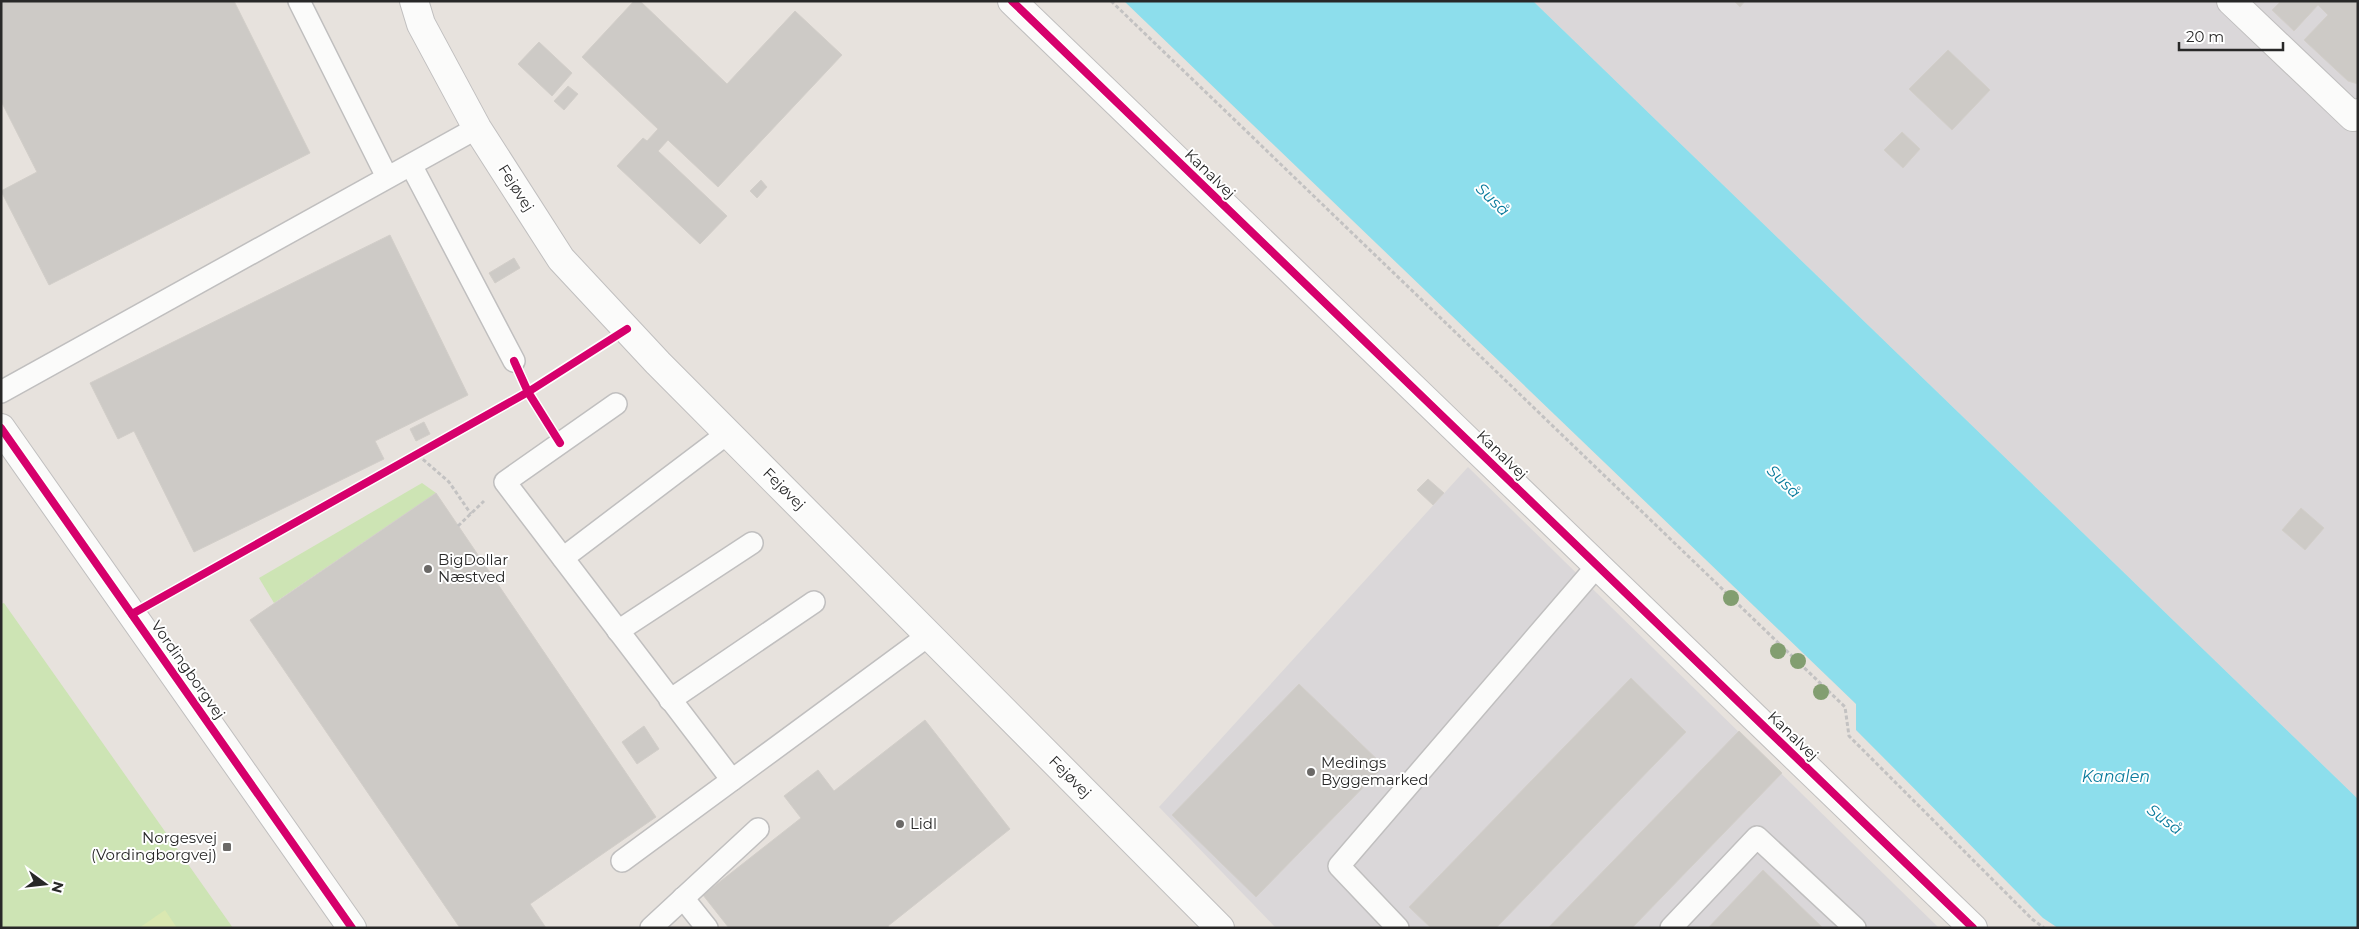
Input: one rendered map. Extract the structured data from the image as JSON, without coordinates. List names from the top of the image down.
{
  "streets": {
    "street": ["Kanalvej", "Fejøvej", "Vordingborgvej"]
  },
  "water": ["Suså", "Kanalen"],
  "places": {
    "other": ["BigDollar Næstved", "Medings Byggemarked", "Lidl"],
    "transit": ["Norgesvej (Vordingborgvej)"]
  },
  "scale_bar": "20 m",
  "north": "right"
}
